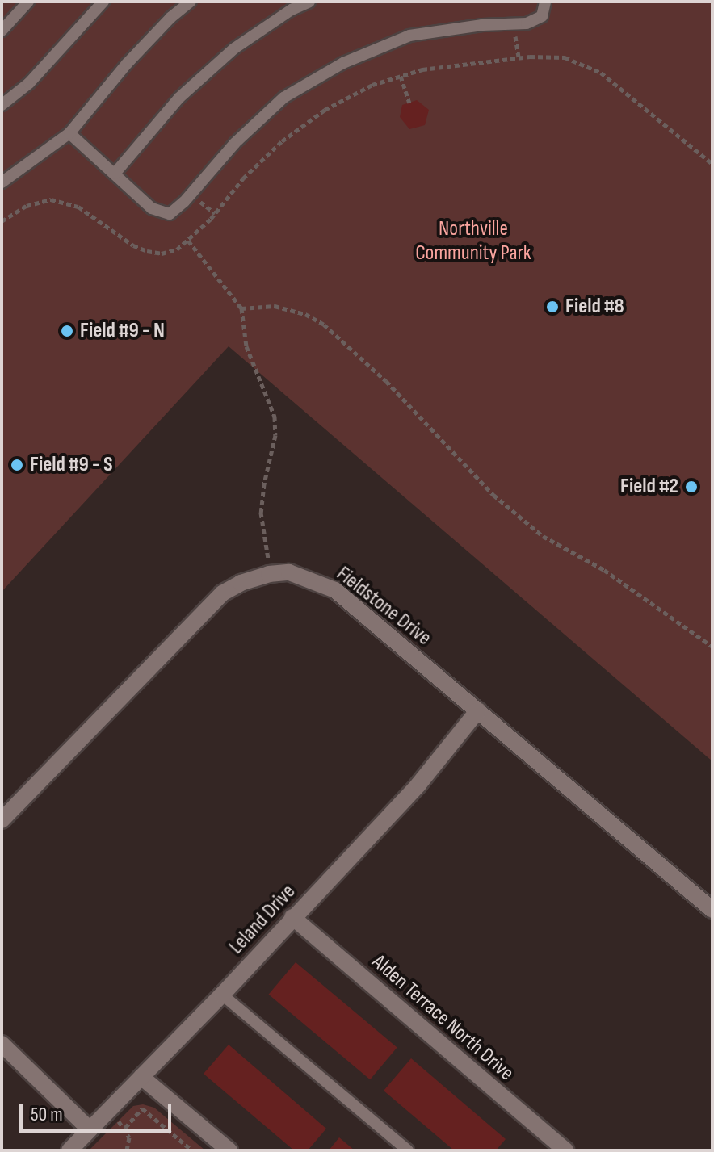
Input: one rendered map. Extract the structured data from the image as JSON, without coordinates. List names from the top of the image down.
{
  "streets": {
    "street": ["Fieldstone Drive", "Leland Drive", "Alden Terrace North Drive"]
  },
  "crossings": [
    ["Fieldstone Drive", "Leland Drive"],
    ["Leland Drive", "Alden Terrace North Drive"]
  ],
  "parks": ["Northville Community Park"],
  "places": [
    "Field #8",
    "Field #9 - N",
    "Field #9 - S",
    "Field #2"
  ],
  "scale_bar": "50 m"
}
